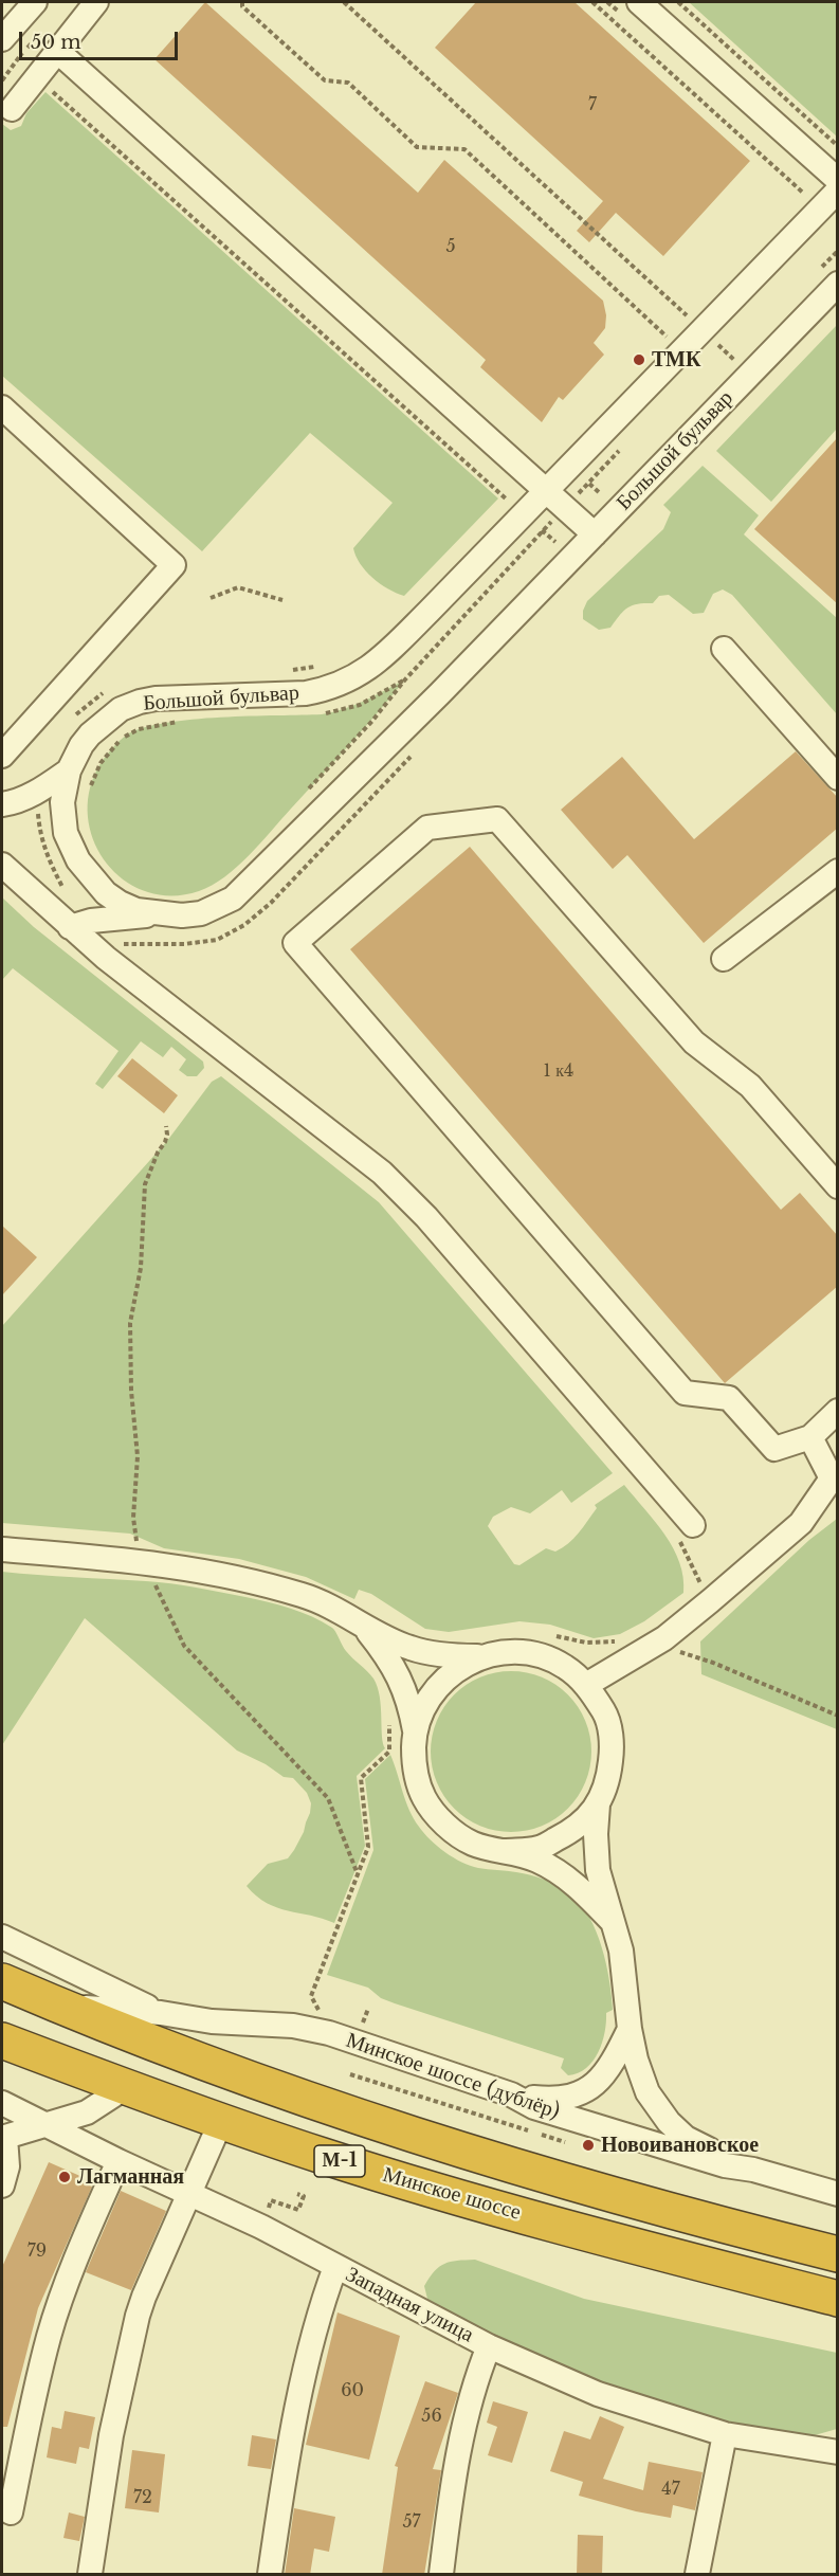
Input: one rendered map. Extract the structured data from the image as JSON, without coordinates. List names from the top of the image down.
{
  "streets": {
    "highway": ["М-1", "Минское шоссе"],
    "street": ["Большой бульвар", "Минское шоссе (дублёр)", "Западная улица"]
  },
  "crossings": [
    ["Минское шоссе (дублёр)", "М-1"],
    ["Минское шоссе (дублёр)", "Минское шоссе"],
    ["М-1", "Минское шоссе"]
  ],
  "places": ["ТМК", "Новоивановское", "Лагманная"],
  "house_numbers": [
    "7",
    "5",
    "1 к4",
    "79",
    "60",
    "56",
    "47",
    "72",
    "57"
  ],
  "scale_bar": "50 m"
}
